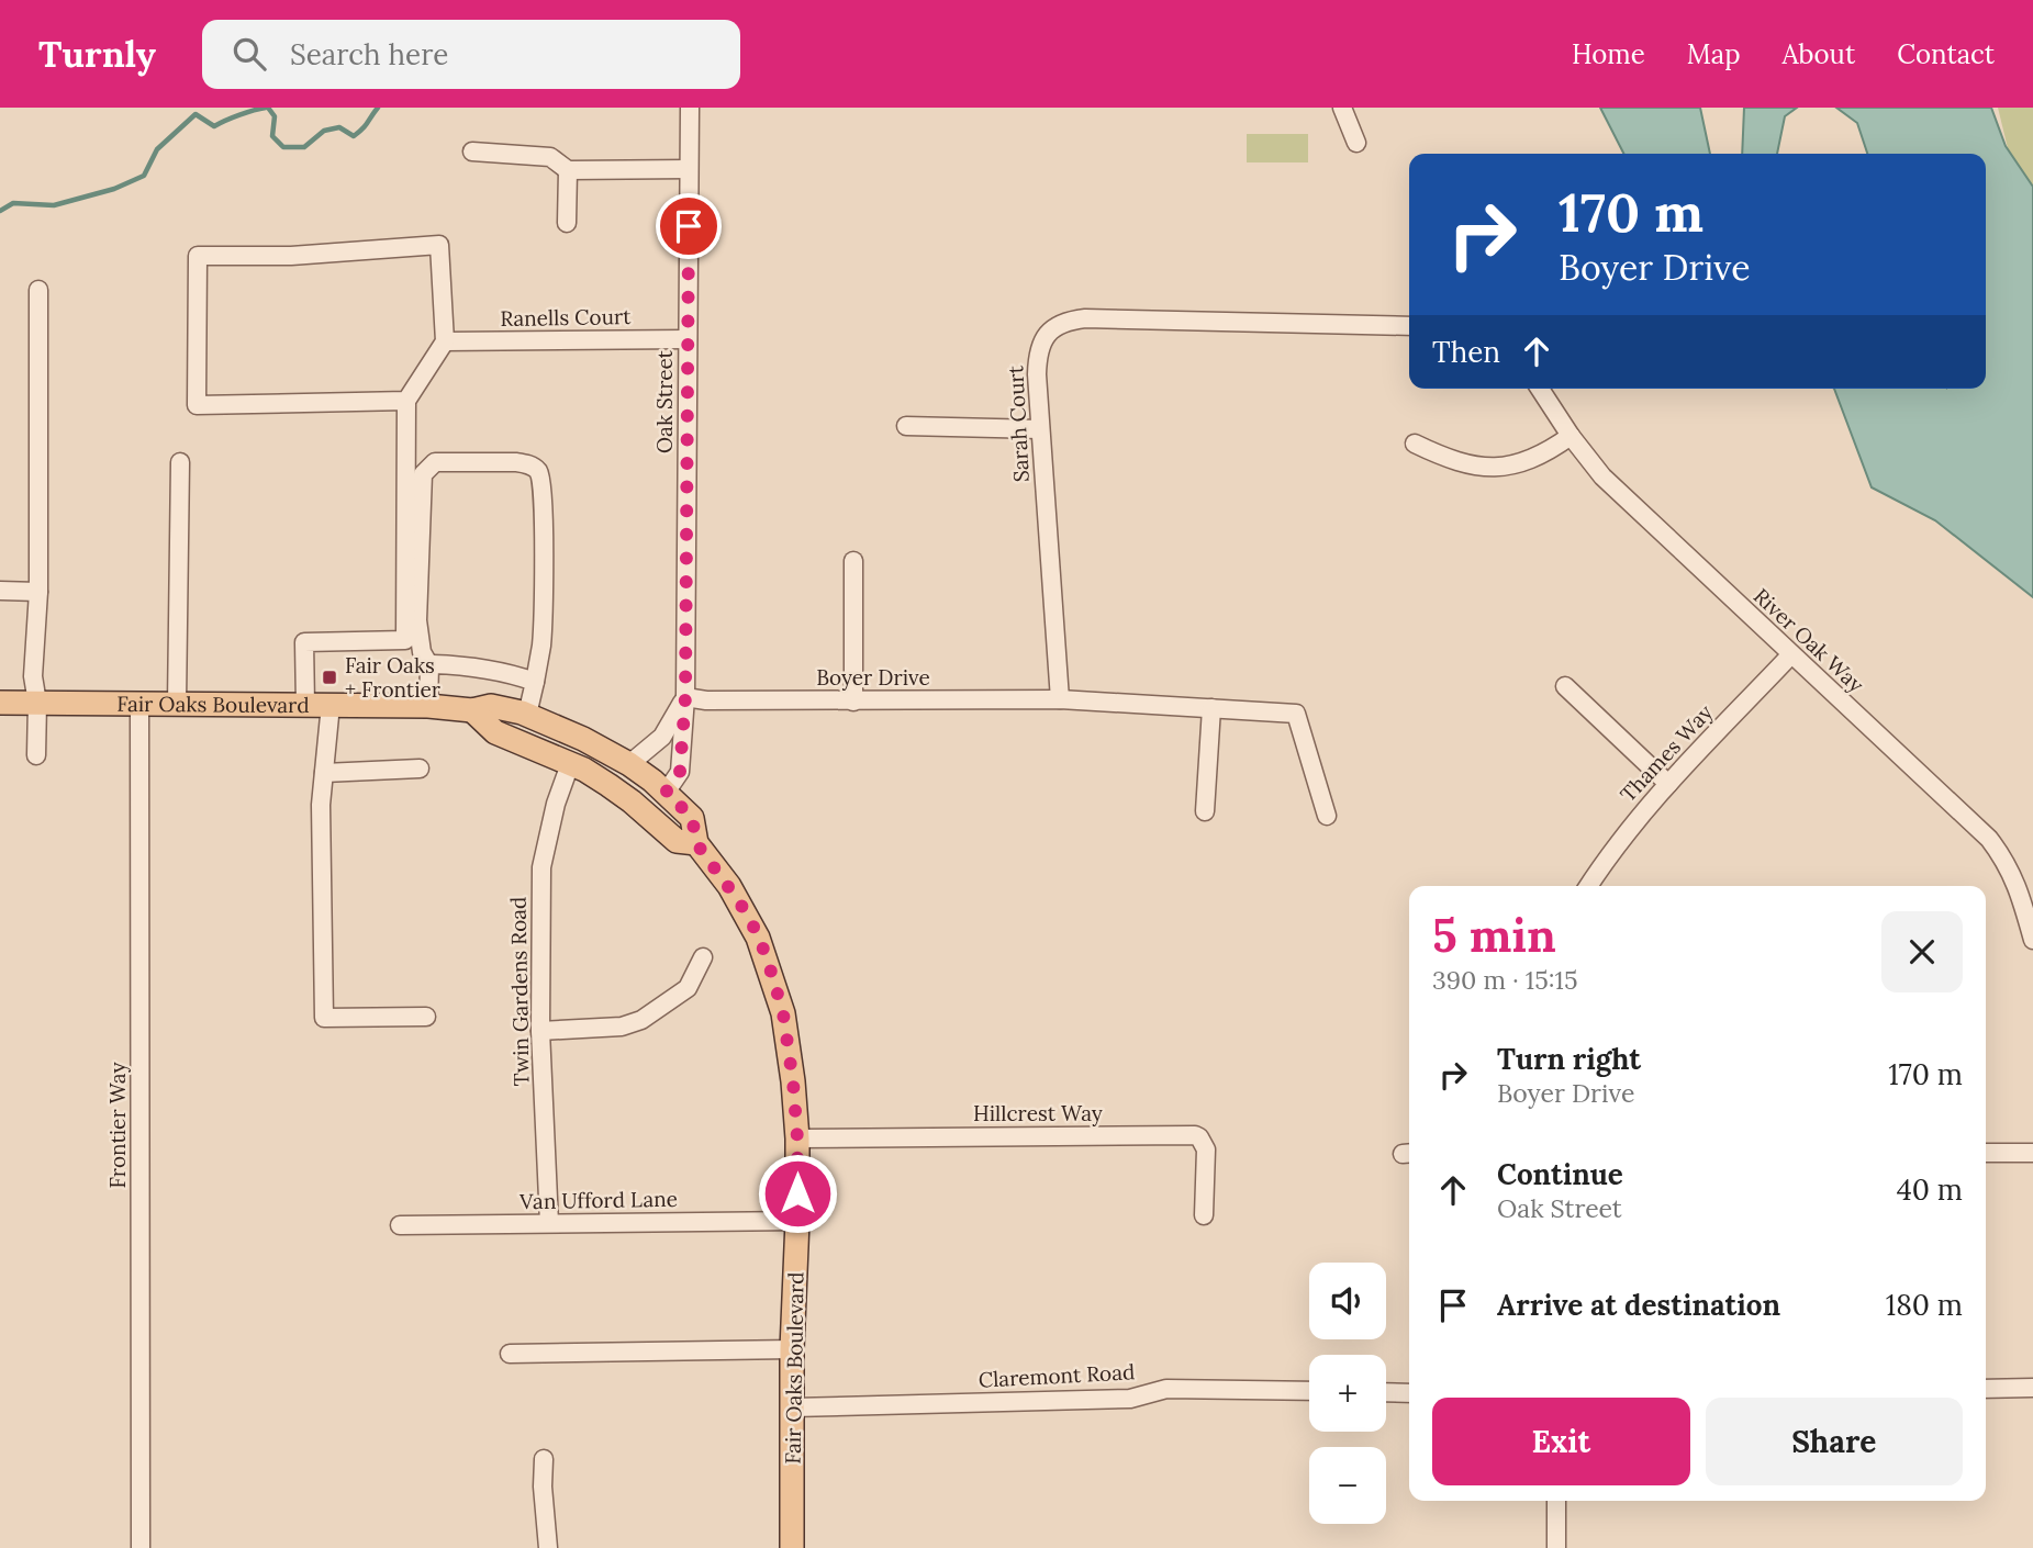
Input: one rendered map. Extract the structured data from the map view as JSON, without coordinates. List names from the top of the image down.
{
  "streets": {
    "main road": ["Fair Oaks Boulevard"],
    "street": [
      "Ranells Court",
      "Oak Street",
      "Sarah Court",
      "River Oak Way",
      "Boyer Drive",
      "Thames Way",
      "Twin Gardens Road",
      "Hillcrest Way",
      "Frontier Way",
      "Van Ufford Lane",
      "Claremont Road"
    ]
  },
  "crossings": [
    ["Ranells Court", "Oak Street"],
    ["Oak Street", "Boyer Drive"],
    ["Sarah Court", "Boyer Drive"],
    ["River Oak Way", "Thames Way"],
    ["Fair Oaks Boulevard", "Hillcrest Way"],
    ["Fair Oaks Boulevard", "Frontier Way"],
    ["Fair Oaks Boulevard", "Van Ufford Lane"],
    ["Fair Oaks Boulevard", "Claremont Road"],
    ["Twin Gardens Road", "Van Ufford Lane"]
  ],
  "places": {
    "transit": ["Fair Oaks + Frontier"]
  },
  "page": {
    "header": "Turnly",
    "search": "Search here",
    "nav": [
      "Home",
      "Map",
      "About",
      "Contact"
    ],
    "turn": ["170 m", "Boyer Drive"],
    "then": "Then",
    "heading": ["5 min", "390 m · 15:15"],
    "list": [
      {
        "name": "Turn right",
        "note": "Boyer Drive",
        "value": "170 m"
      },
      {
        "name": "Continue",
        "note": "Oak Street",
        "value": "40 m"
      },
      {
        "name": "Arrive at destination",
        "value": "180 m"
      }
    ],
    "map_buttons": ["+", "−"],
    "buttons": ["Exit", "Share"]
  }
}
